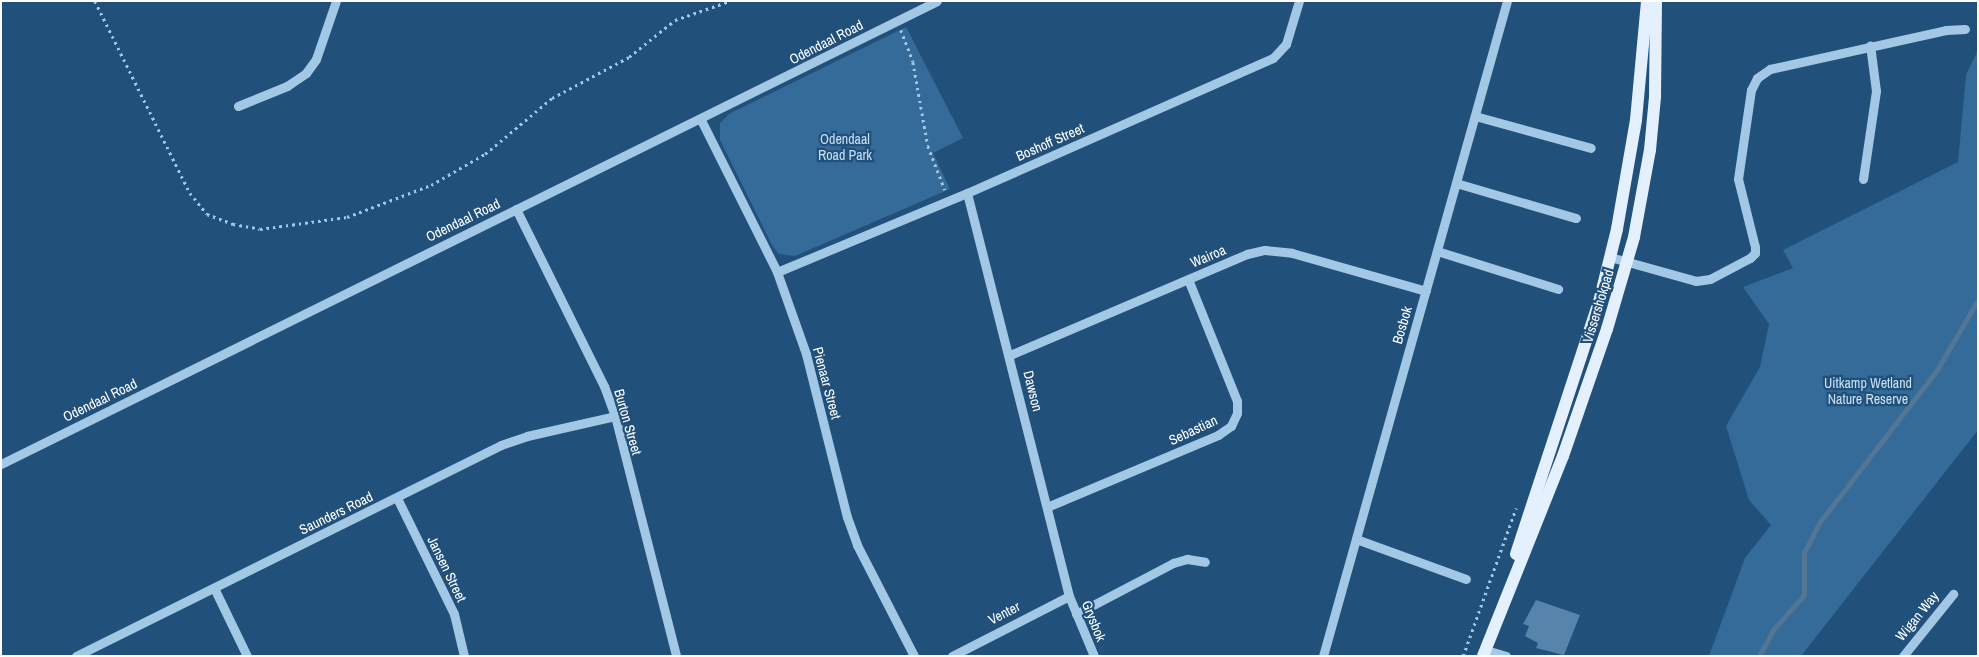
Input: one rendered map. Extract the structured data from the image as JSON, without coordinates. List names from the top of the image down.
{
  "streets": {
    "main road": ["Vissershokpad"],
    "street": [
      "Odendaal Road",
      "Boshoff Street",
      "Wairoa",
      "Bosbok",
      "Pienaar Street",
      "Dawson",
      "Burton Street",
      "Sebastian",
      "Saunders Road",
      "Jansen Street",
      "Venter",
      "Wigan Way",
      "Grysbok"
    ]
  },
  "crossings": [
    ["Odendaal Road", "Pienaar Street"],
    ["Odendaal Road", "Burton Street"],
    ["Boshoff Street", "Pienaar Street"],
    ["Boshoff Street", "Dawson"],
    ["Wairoa", "Bosbok"],
    ["Wairoa", "Dawson"],
    ["Wairoa", "Sebastian"],
    ["Dawson", "Sebastian"],
    ["Dawson", "Venter"],
    ["Dawson", "Grysbok"],
    ["Burton Street", "Saunders Road"],
    ["Saunders Road", "Jansen Street"],
    ["Venter", "Grysbok"]
  ],
  "parks": ["Odendaal Road Park", "Uitkamp Wetland Nature Reserve"]
}
